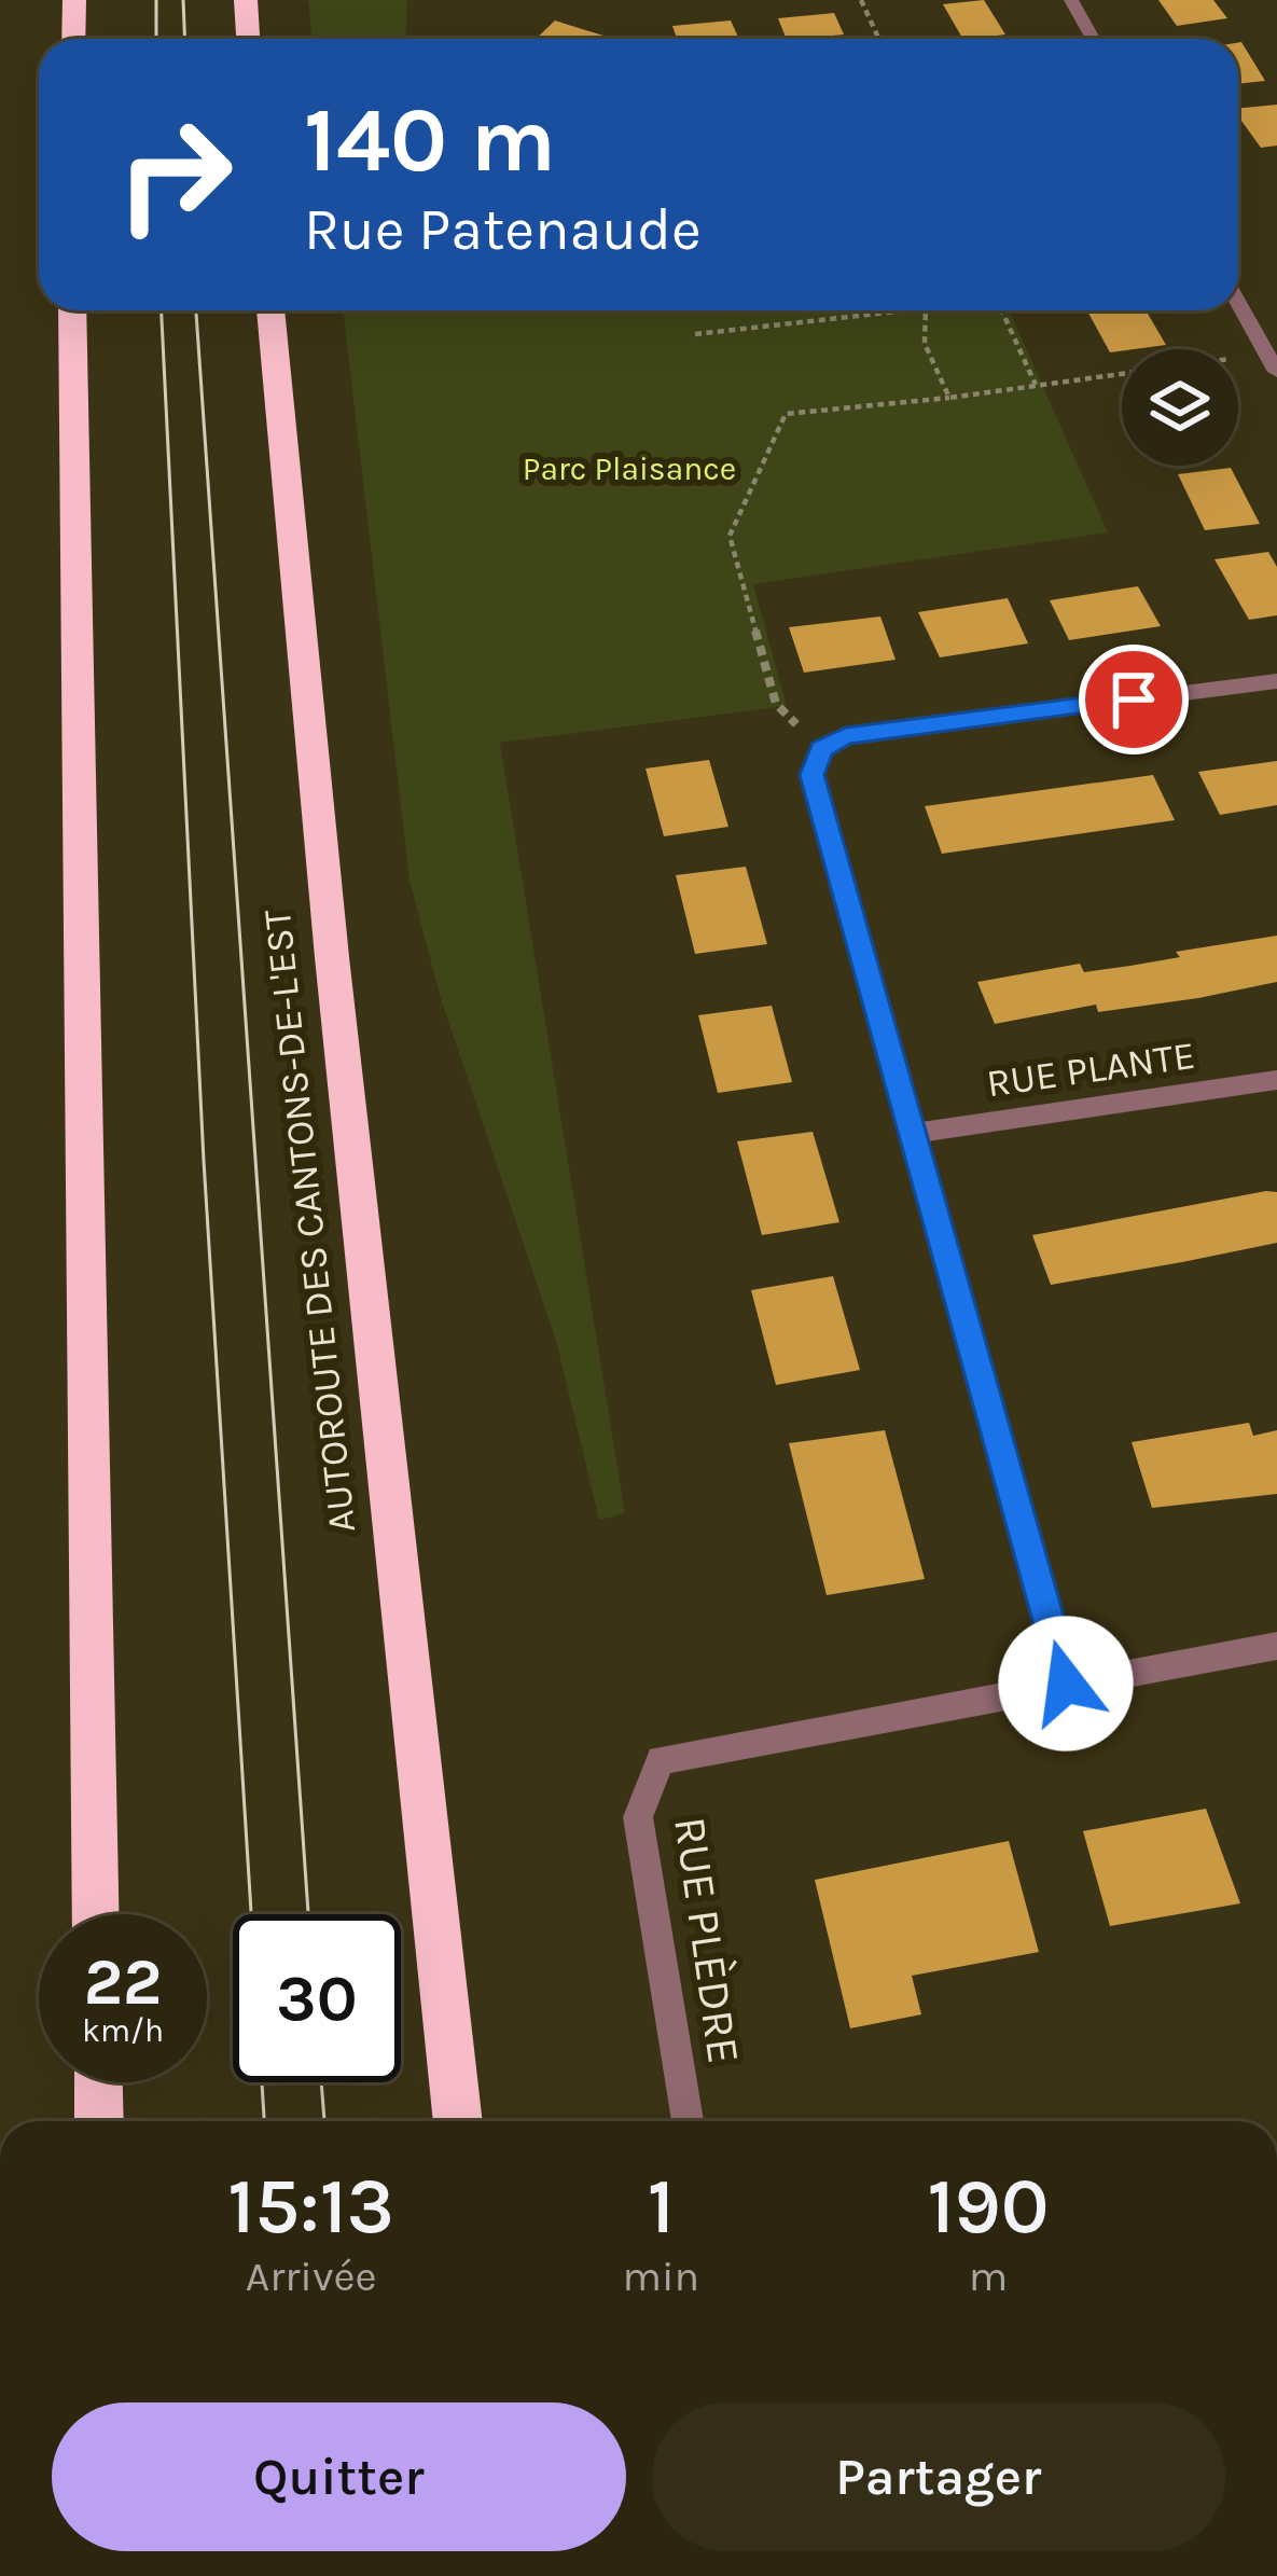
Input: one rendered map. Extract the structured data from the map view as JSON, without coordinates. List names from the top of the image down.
{
  "streets": {
    "highway": ["AUTOROUTE DES CANTONS-DE-L'EST"],
    "street": ["RUE PLANTE", "RUE PLÈDRE"]
  },
  "parks": ["Parc Plaisance"],
  "page": {
    "turn": ["140 m", "Rue Patenaude"],
    "speed": "22 km/h",
    "limit": "30",
    "eta": [
      "15:13",
      "Arrivée",
      "1",
      "min",
      "190",
      "m"
    ],
    "buttons": ["Quitter", "Partager"]
  }
}
